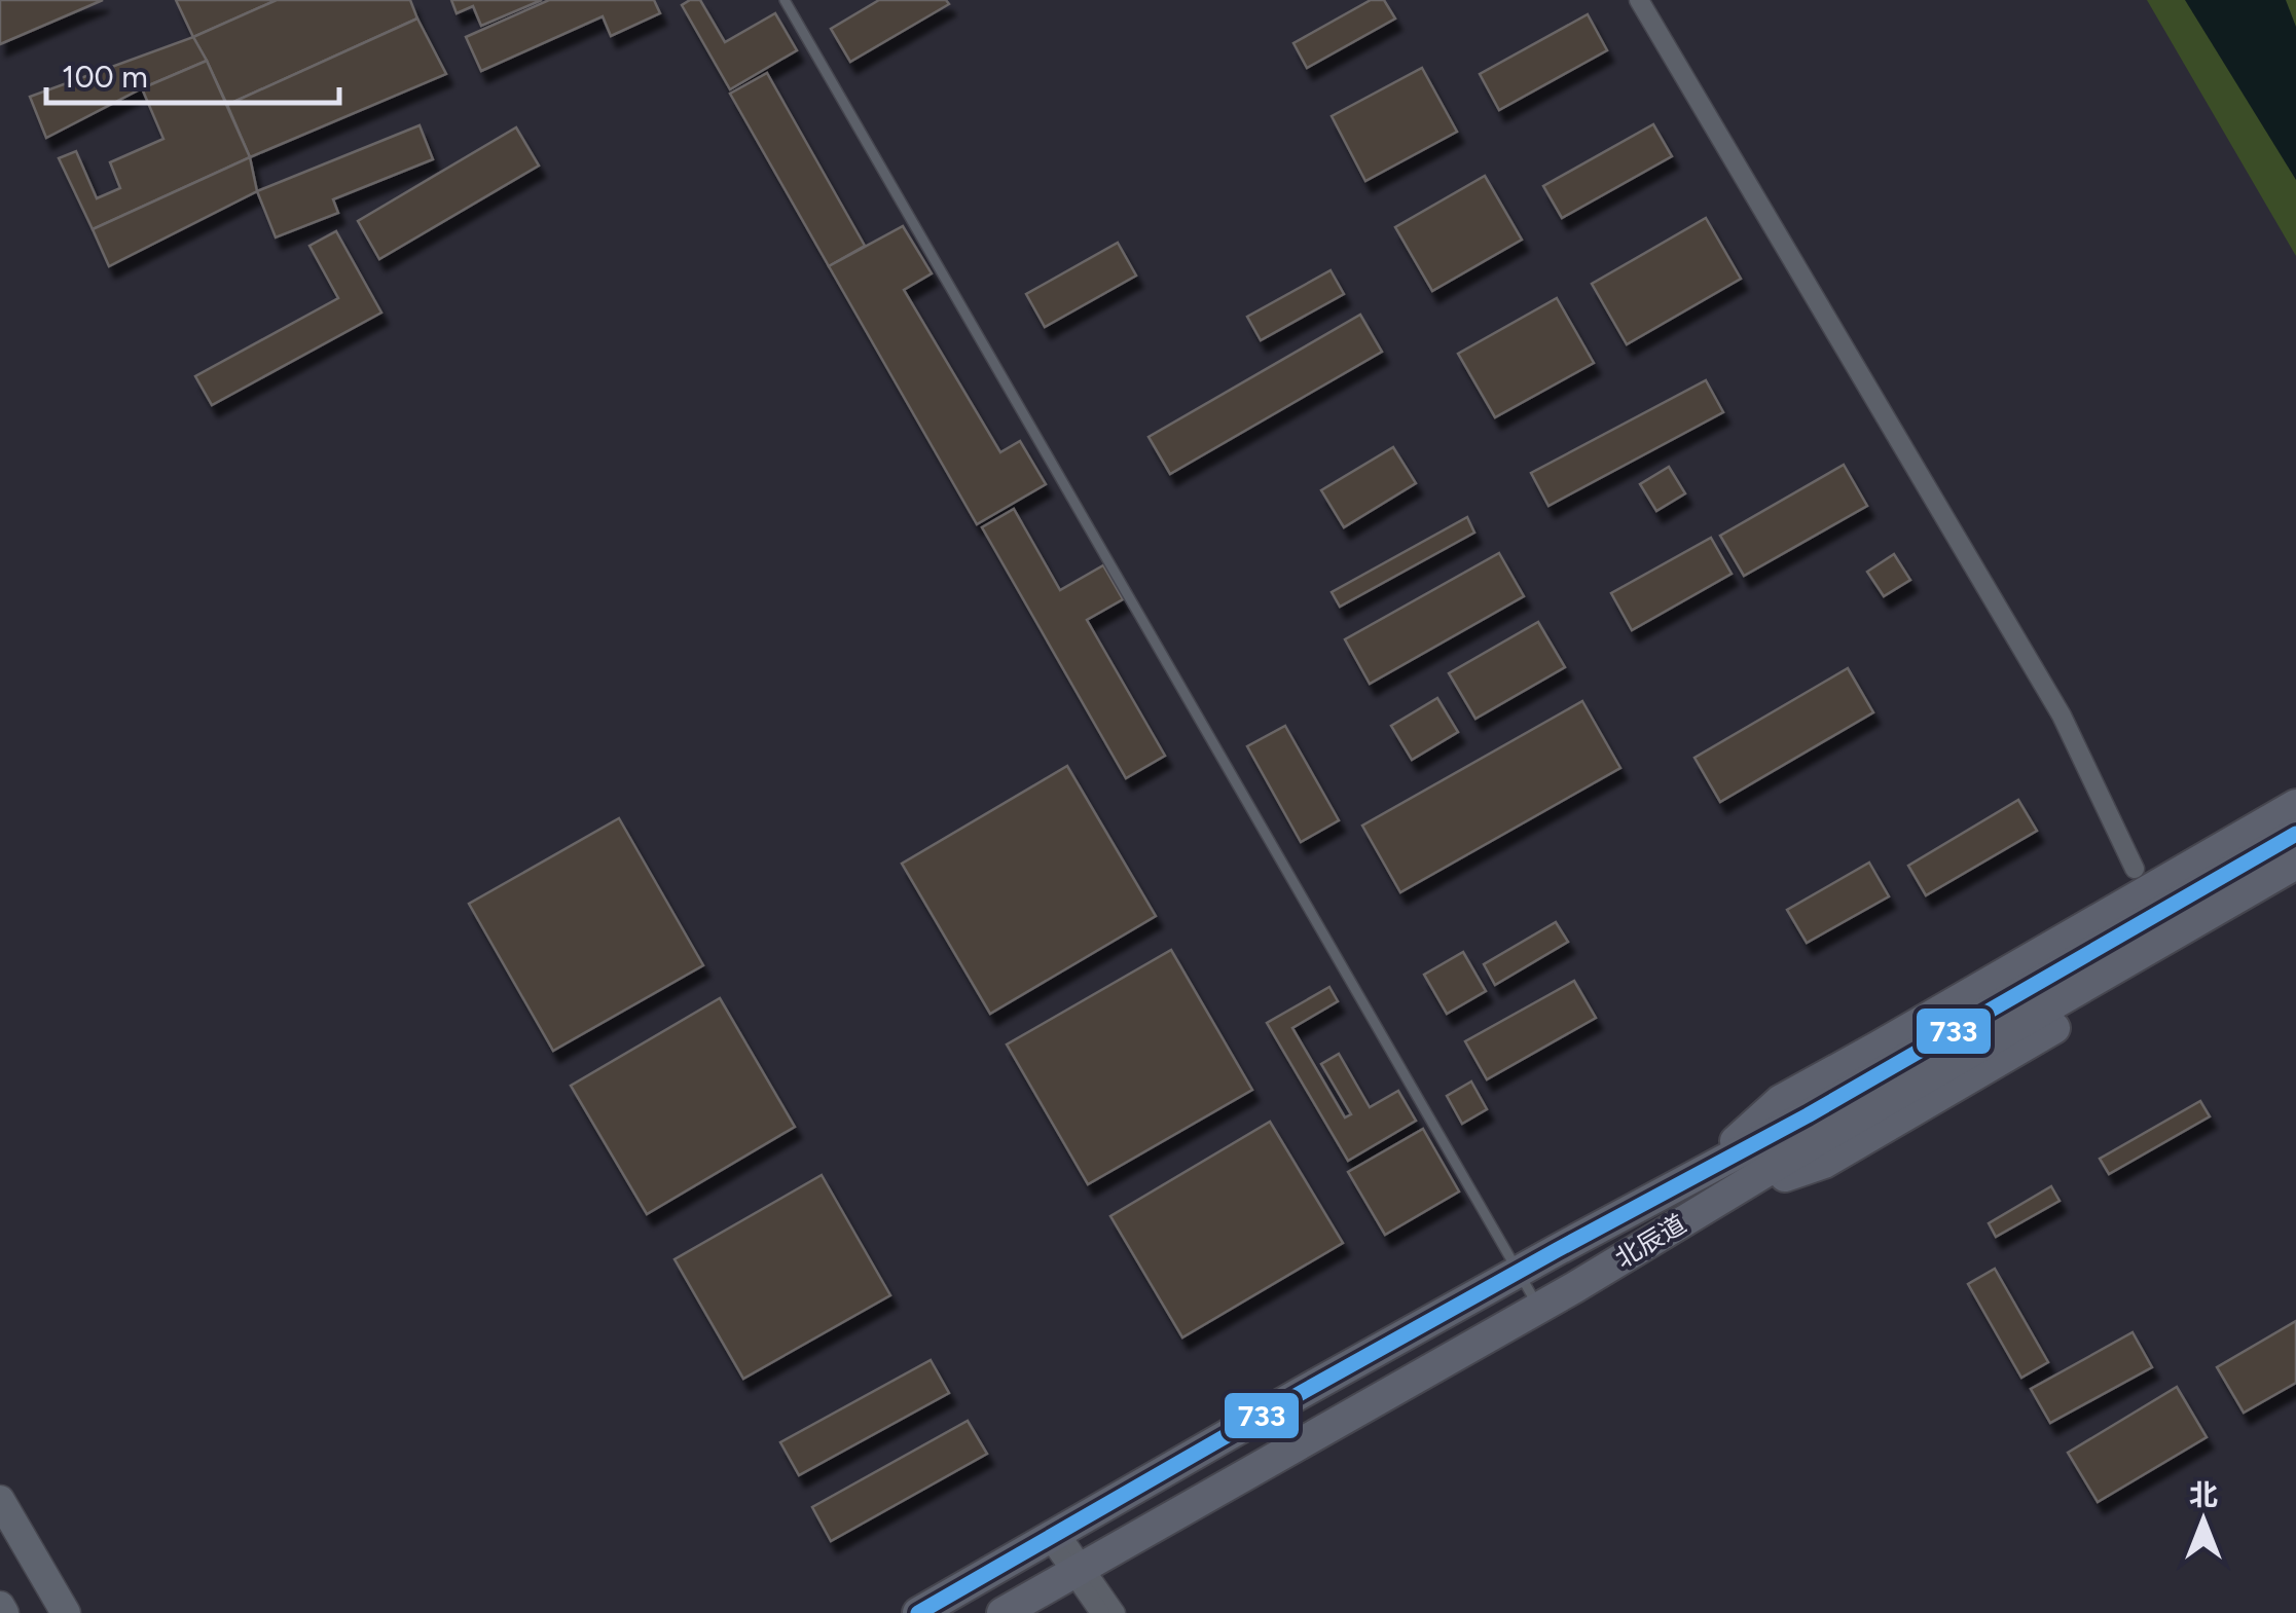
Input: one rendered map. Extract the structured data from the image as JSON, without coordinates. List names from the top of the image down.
{
  "streets": {
    "main road": ["北辰道"]
  },
  "lines": ["transit line 733"],
  "scale_bar": "100 m",
  "north": "top"
}
